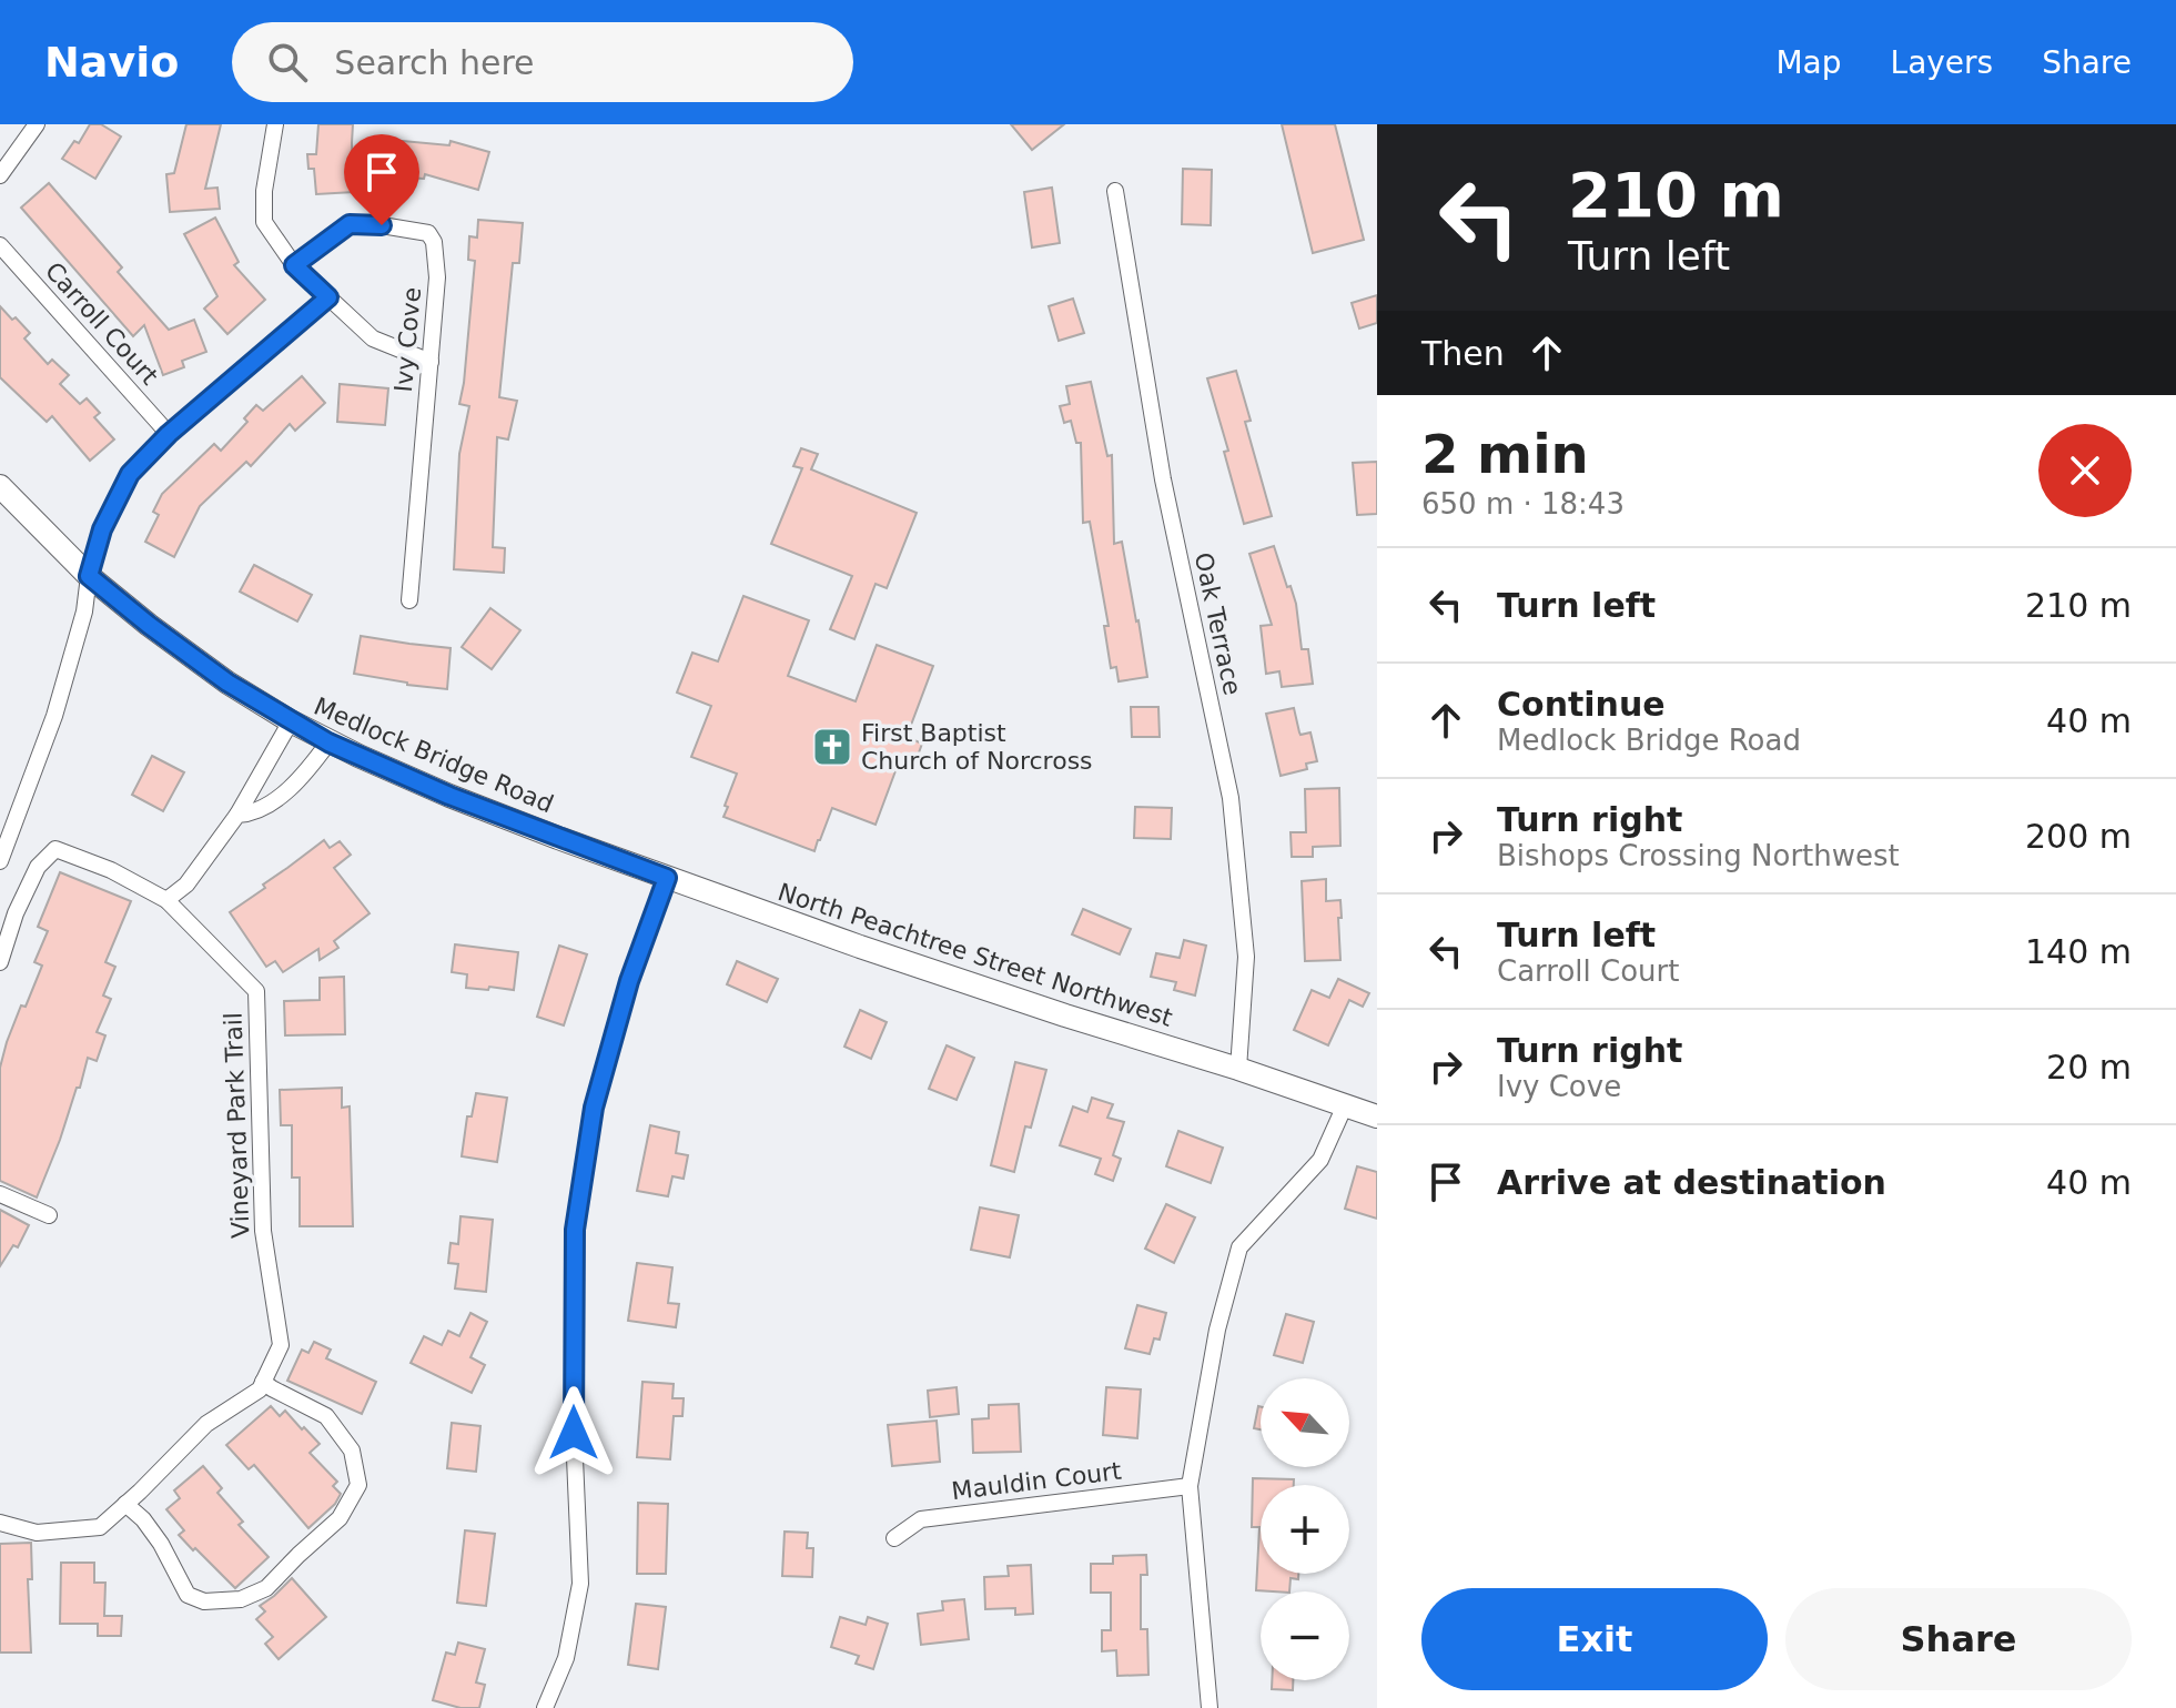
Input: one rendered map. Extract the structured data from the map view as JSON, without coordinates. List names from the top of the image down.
{
  "streets": {
    "street": [
      "Carroll Court",
      "Ivy Cove",
      "Oak Terrace",
      "Medlock Bridge Road",
      "North Peachtree Street Northwest",
      "Vineyard Park Trail",
      "Mauldin Court"
    ]
  },
  "crossings": [
    ["Oak Terrace", "North Peachtree Street Northwest"],
    ["Medlock Bridge Road", "North Peachtree Street Northwest"]
  ],
  "places": {
    "church": ["First Baptist Church of Norcross"]
  },
  "north": "top left",
  "page": {
    "header": "Navio",
    "search": "Search here",
    "nav": ["Map", "Layers", "Share"],
    "turn": ["210 m", "Turn left"],
    "then": "Then",
    "heading": ["2 min", "650 m · 18:43"],
    "list": [
      {
        "name": "Turn left",
        "value": "210 m"
      },
      {
        "name": "Continue",
        "note": "Medlock Bridge Road",
        "value": "40 m"
      },
      {
        "name": "Turn right",
        "note": "Bishops Crossing Northwest",
        "value": "200 m"
      },
      {
        "name": "Turn left",
        "note": "Carroll Court",
        "value": "140 m"
      },
      {
        "name": "Turn right",
        "note": "Ivy Cove",
        "value": "20 m"
      },
      {
        "name": "Arrive at destination",
        "value": "40 m"
      }
    ],
    "map_buttons": ["+", "−"],
    "buttons": ["Exit", "Share"]
  }
}
